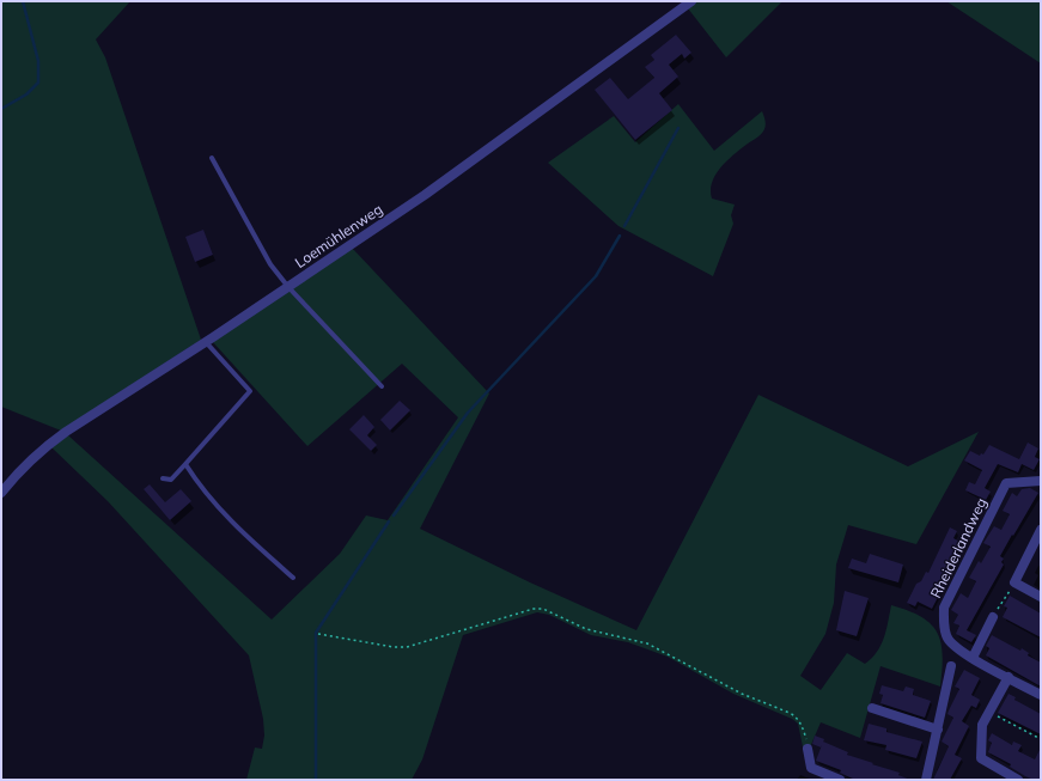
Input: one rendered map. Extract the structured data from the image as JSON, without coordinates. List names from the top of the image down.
{
  "streets": {
    "street": ["Loemühlenweg", "Rheiderlandweg"]
  }
}
